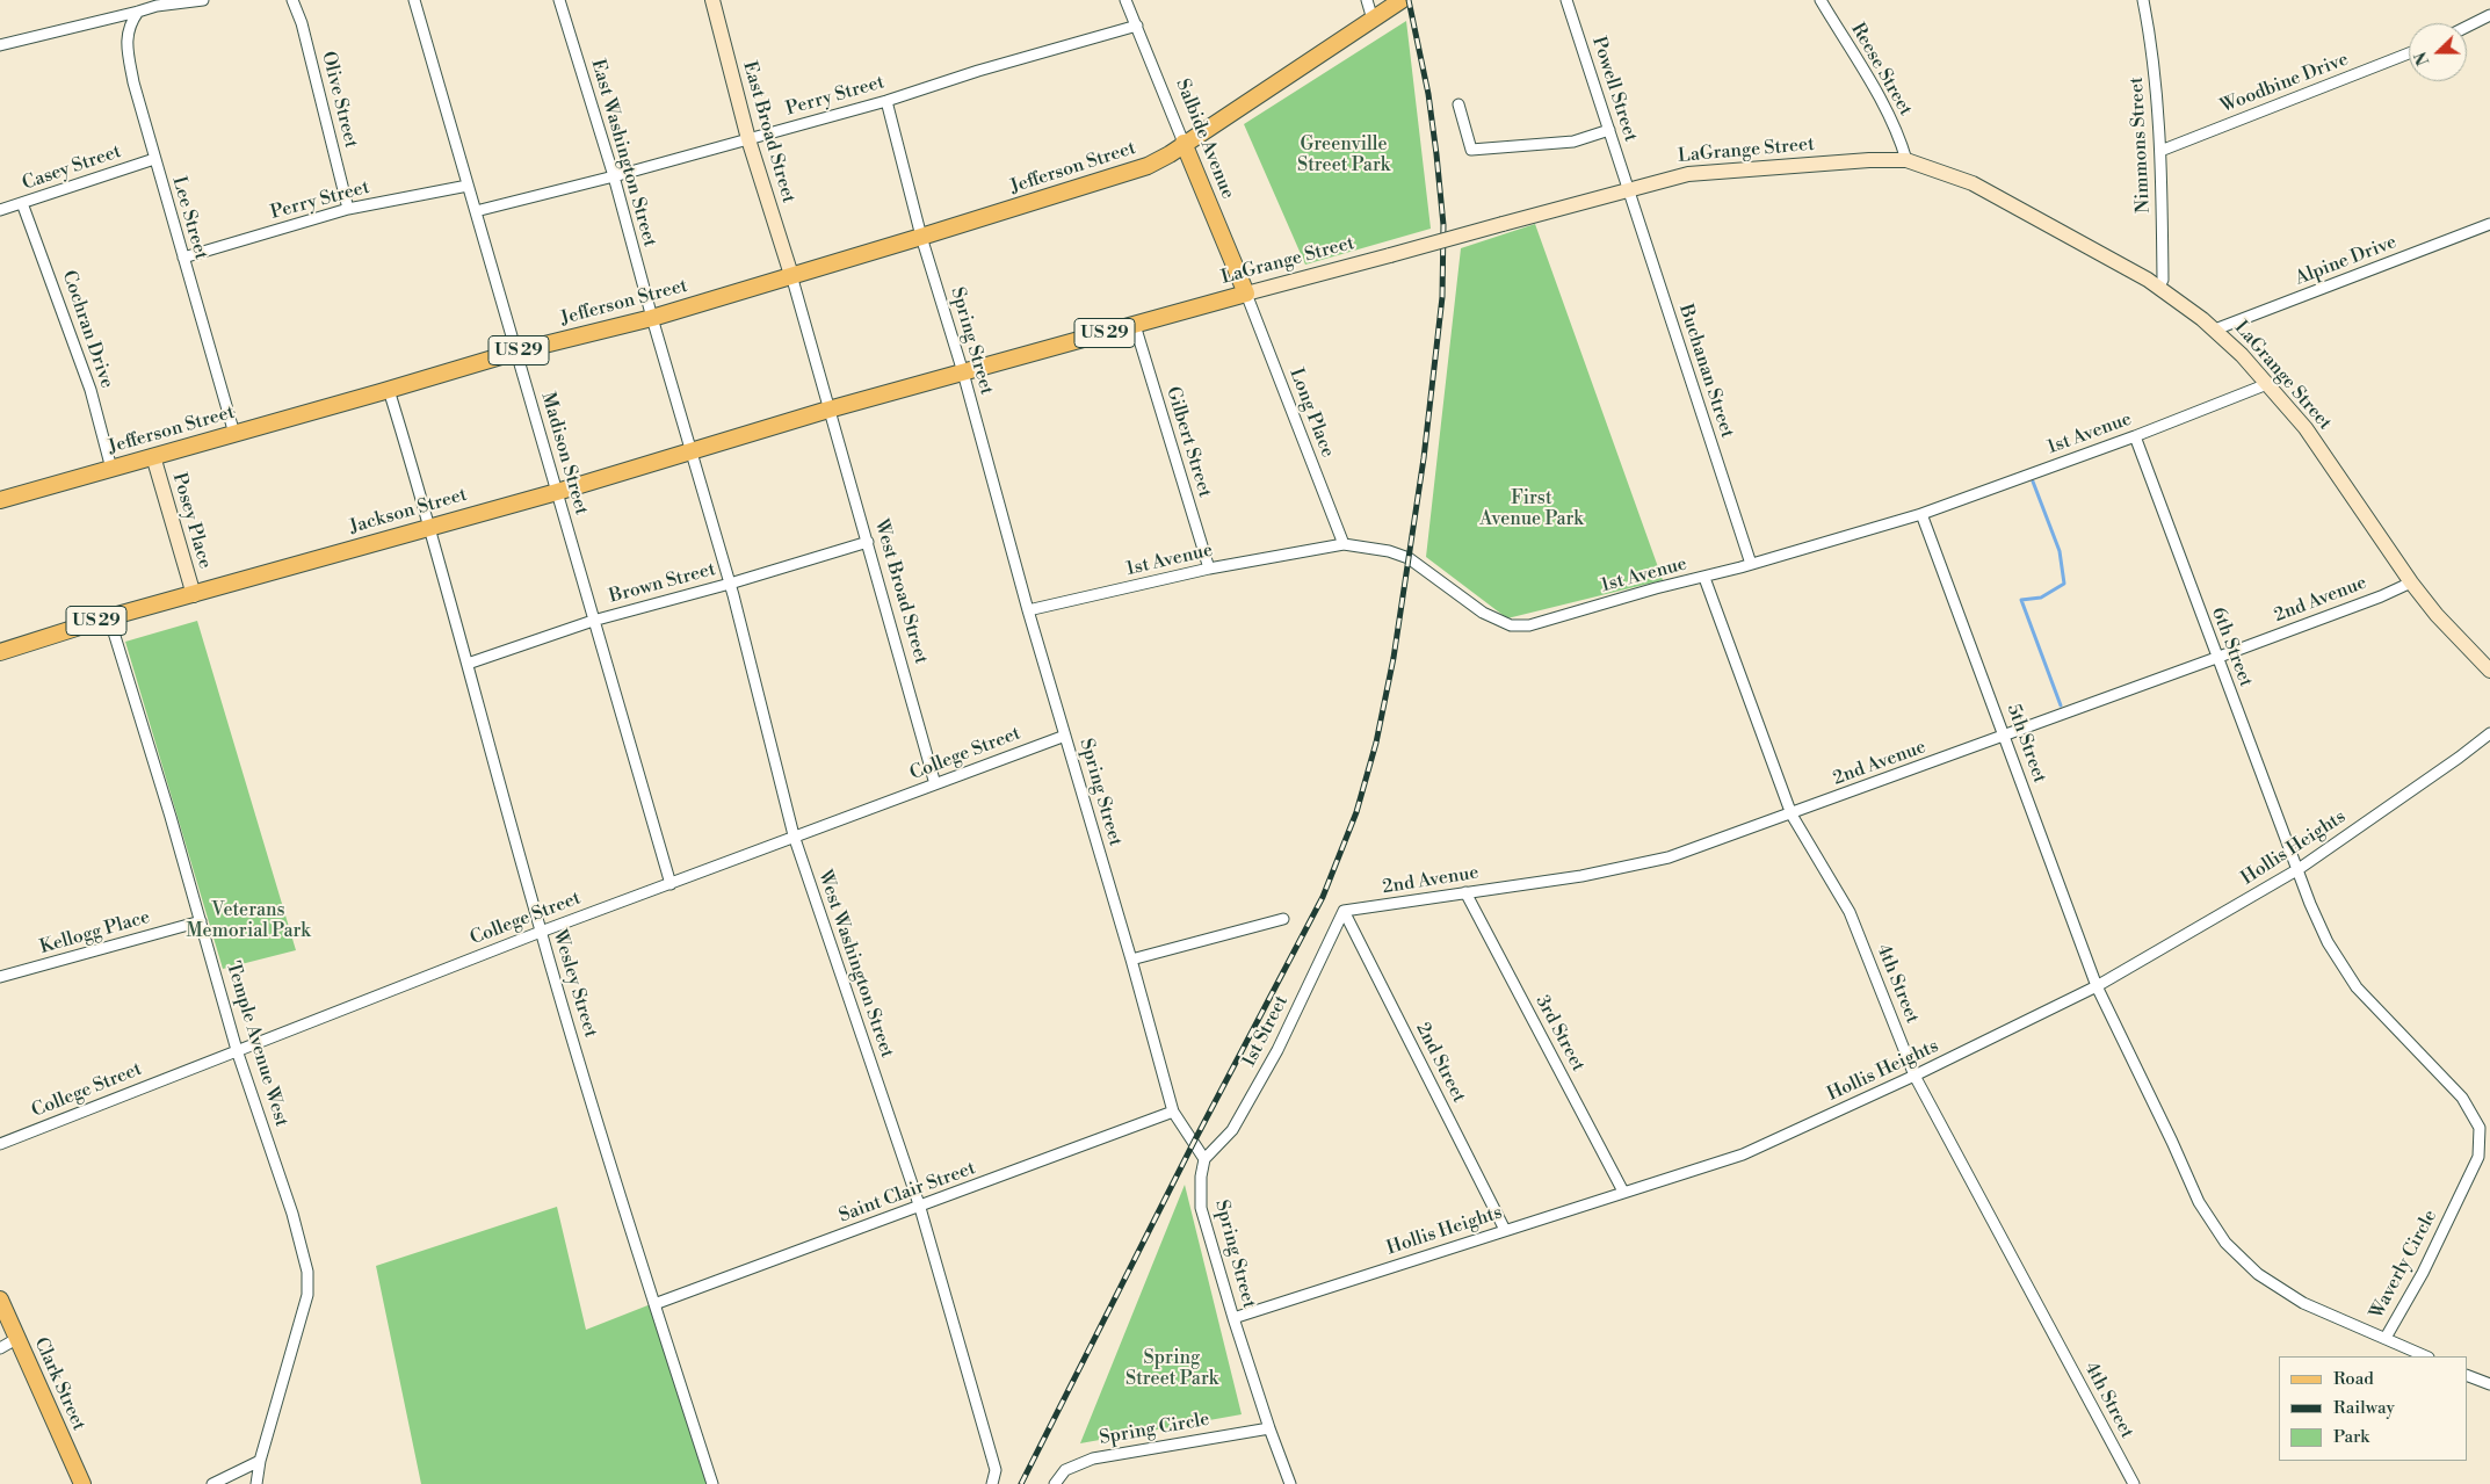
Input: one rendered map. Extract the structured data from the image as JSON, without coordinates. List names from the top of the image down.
{
  "streets": {
    "main road": [
      "Salbide Avenue",
      "LaGrange Street",
      "Jefferson Street",
      "US 29",
      "Jackson Street",
      "Clark Street"
    ],
    "street": [
      "Reese Street",
      "Woodbine Drive",
      "Powell Street",
      "Perry Street",
      "Olive Street",
      "East Broad Street",
      "Nimmons Street",
      "East Washington Street",
      "Casey Street",
      "Lee Street",
      "Alpine Drive",
      "Cochran Drive",
      "Spring Street",
      "Buchanan Street",
      "Long Place",
      "1st Avenue",
      "Gilbert Street",
      "Madison Street",
      "Posey Place",
      "Brown Street",
      "West Broad Street",
      "2nd Avenue",
      "6th Street",
      "5th Street",
      "College Street",
      "Hollis Heights",
      "Kellogg Place",
      "West Washington Street",
      "Wesley Street",
      "4th Street",
      "1st Street",
      "3rd Street",
      "Temple Avenue West",
      "2nd Street",
      "Saint Clair Street",
      "Waverly Circle",
      "Spring Circle"
    ]
  },
  "crossings": [
    ["Reese Street", "LaGrange Street"],
    ["Woodbine Drive", "Nimmons Street"],
    ["Powell Street", "LaGrange Street"],
    ["Powell Street", "Buchanan Street"],
    ["Perry Street", "Olive Street"],
    ["Perry Street", "East Broad Street"],
    ["Perry Street", "Salbide Avenue"],
    ["Perry Street", "East Washington Street"],
    ["Perry Street", "Lee Street"],
    ["Perry Street", "Spring Street"],
    ["Perry Street", "Madison Street"],
    ["East Broad Street", "Jefferson Street"],
    ["East Broad Street", "West Broad Street"],
    ["Salbide Avenue", "LaGrange Street"],
    ["Salbide Avenue", "Jefferson Street"],
    ["Salbide Avenue", "US 29"],
    ["Salbide Avenue", "Long Place"],
    ["Nimmons Street", "LaGrange Street"],
    ["LaGrange Street", "Alpine Drive"],
    ["LaGrange Street", "Spring Street"],
    ["LaGrange Street", "Buchanan Street"],
    ["LaGrange Street", "Long Place"],
    ["LaGrange Street", "1st Avenue"],
    ["LaGrange Street", "Gilbert Street"],
    ["LaGrange Street", "Jackson Street"],
    ["LaGrange Street", "West Broad Street"],
    ["LaGrange Street", "2nd Avenue"],
    ["East Washington Street", "Jefferson Street"],
    ["East Washington Street", "Jackson Street"],
    ["East Washington Street", "West Washington Street"],
    ["Casey Street", "Lee Street"],
    ["Casey Street", "Cochran Drive"],
    ["Jefferson Street", "Lee Street"],
    ["Jefferson Street", "Cochran Drive"],
    ["Jefferson Street", "US 29"],
    ["Jefferson Street", "Spring Street"],
    ["Jefferson Street", "Madison Street"],
    ["Jefferson Street", "Posey Place"],
    ["Jefferson Street", "West Broad Street"],
    ["Jefferson Street", "Wesley Street"],
    ["Spring Street", "1st Avenue"],
    ["Spring Street", "College Street"],
    ["Spring Street", "Hollis Heights"],
    ["Spring Street", "1st Street"],
    ["Spring Street", "Saint Clair Street"],
    ["Spring Street", "Spring Circle"],
    ["Buchanan Street", "1st Avenue"],
    ["Long Place", "1st Avenue"],
    ["1st Avenue", "Gilbert Street"],
    ["1st Avenue", "6th Street"],
    ["1st Avenue", "5th Street"],
    ["1st Avenue", "4th Street"],
    ["Madison Street", "Jackson Street"],
    ["Madison Street", "Brown Street"],
    ["Madison Street", "College Street"],
    ["Jackson Street", "Posey Place"],
    ["Jackson Street", "West Broad Street"],
    ["Jackson Street", "West Washington Street"],
    ["Jackson Street", "Wesley Street"],
    ["Jackson Street", "Temple Avenue West"],
    ["Brown Street", "West Broad Street"],
    ["Brown Street", "West Washington Street"],
    ["Brown Street", "Wesley Street"],
    ["West Broad Street", "College Street"],
    ["2nd Avenue", "6th Street"],
    ["2nd Avenue", "5th Street"],
    ["2nd Avenue", "4th Street"],
    ["2nd Avenue", "1st Street"],
    ["2nd Avenue", "3rd Street"],
    ["2nd Avenue", "2nd Street"],
    ["6th Street", "Hollis Heights"],
    ["6th Street", "Waverly Circle"],
    ["5th Street", "Hollis Heights"],
    ["5th Street", "Waverly Circle"],
    ["College Street", "West Washington Street"],
    ["College Street", "Wesley Street"],
    ["College Street", "Temple Avenue West"],
    ["Hollis Heights", "4th Street"],
    ["Hollis Heights", "3rd Street"],
    ["Hollis Heights", "2nd Street"],
    ["Hollis Heights", "Waverly Circle"],
    ["Kellogg Place", "Temple Avenue West"],
    ["West Washington Street", "Saint Clair Street"],
    ["Wesley Street", "Saint Clair Street"],
    ["1st Street", "2nd Street"]
  ],
  "parks": [
    "Greenville Street Park",
    "First Avenue Park",
    "Veterans Memorial Park",
    "Spring Street Park"
  ],
  "legend": ["Road", "Railway", "Park"],
  "north": "left"
}
